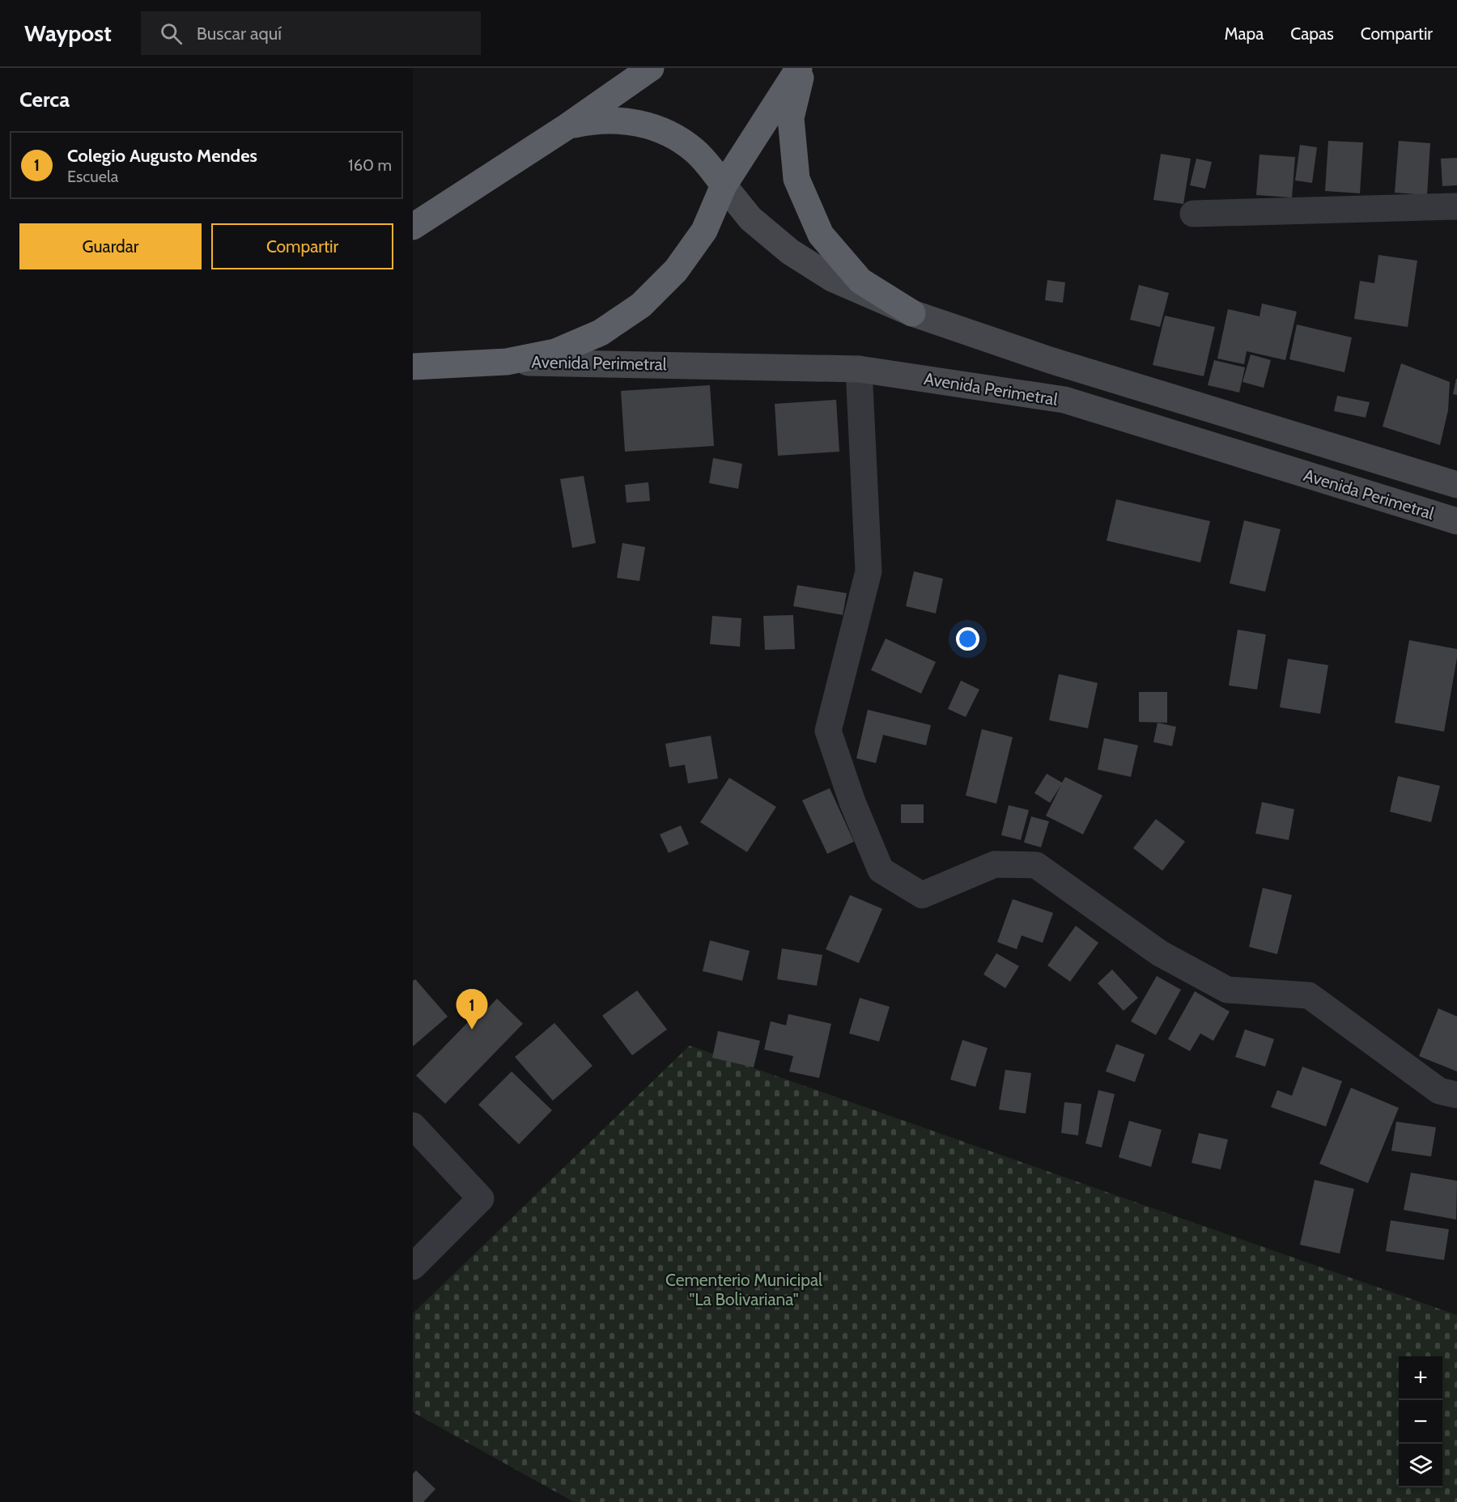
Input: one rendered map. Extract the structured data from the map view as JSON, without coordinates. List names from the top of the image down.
{
  "streets": {
    "main road": ["Avenida Perimetral"]
  },
  "parks": ["Cementerio Municipal \"La Bolivariana\""],
  "page": {
    "header": "Waypost",
    "search": "Buscar aquí",
    "nav": ["Mapa", "Capas", "Compartir"],
    "heading": "Cerca",
    "list": [
      {
        "mark": "1",
        "name": "Colegio Augusto Mendes",
        "note": "Escuela",
        "value": "160 m"
      }
    ],
    "buttons": ["Guardar", "Compartir"],
    "pins": "1",
    "map_buttons": ["+", "−"]
  }
}
